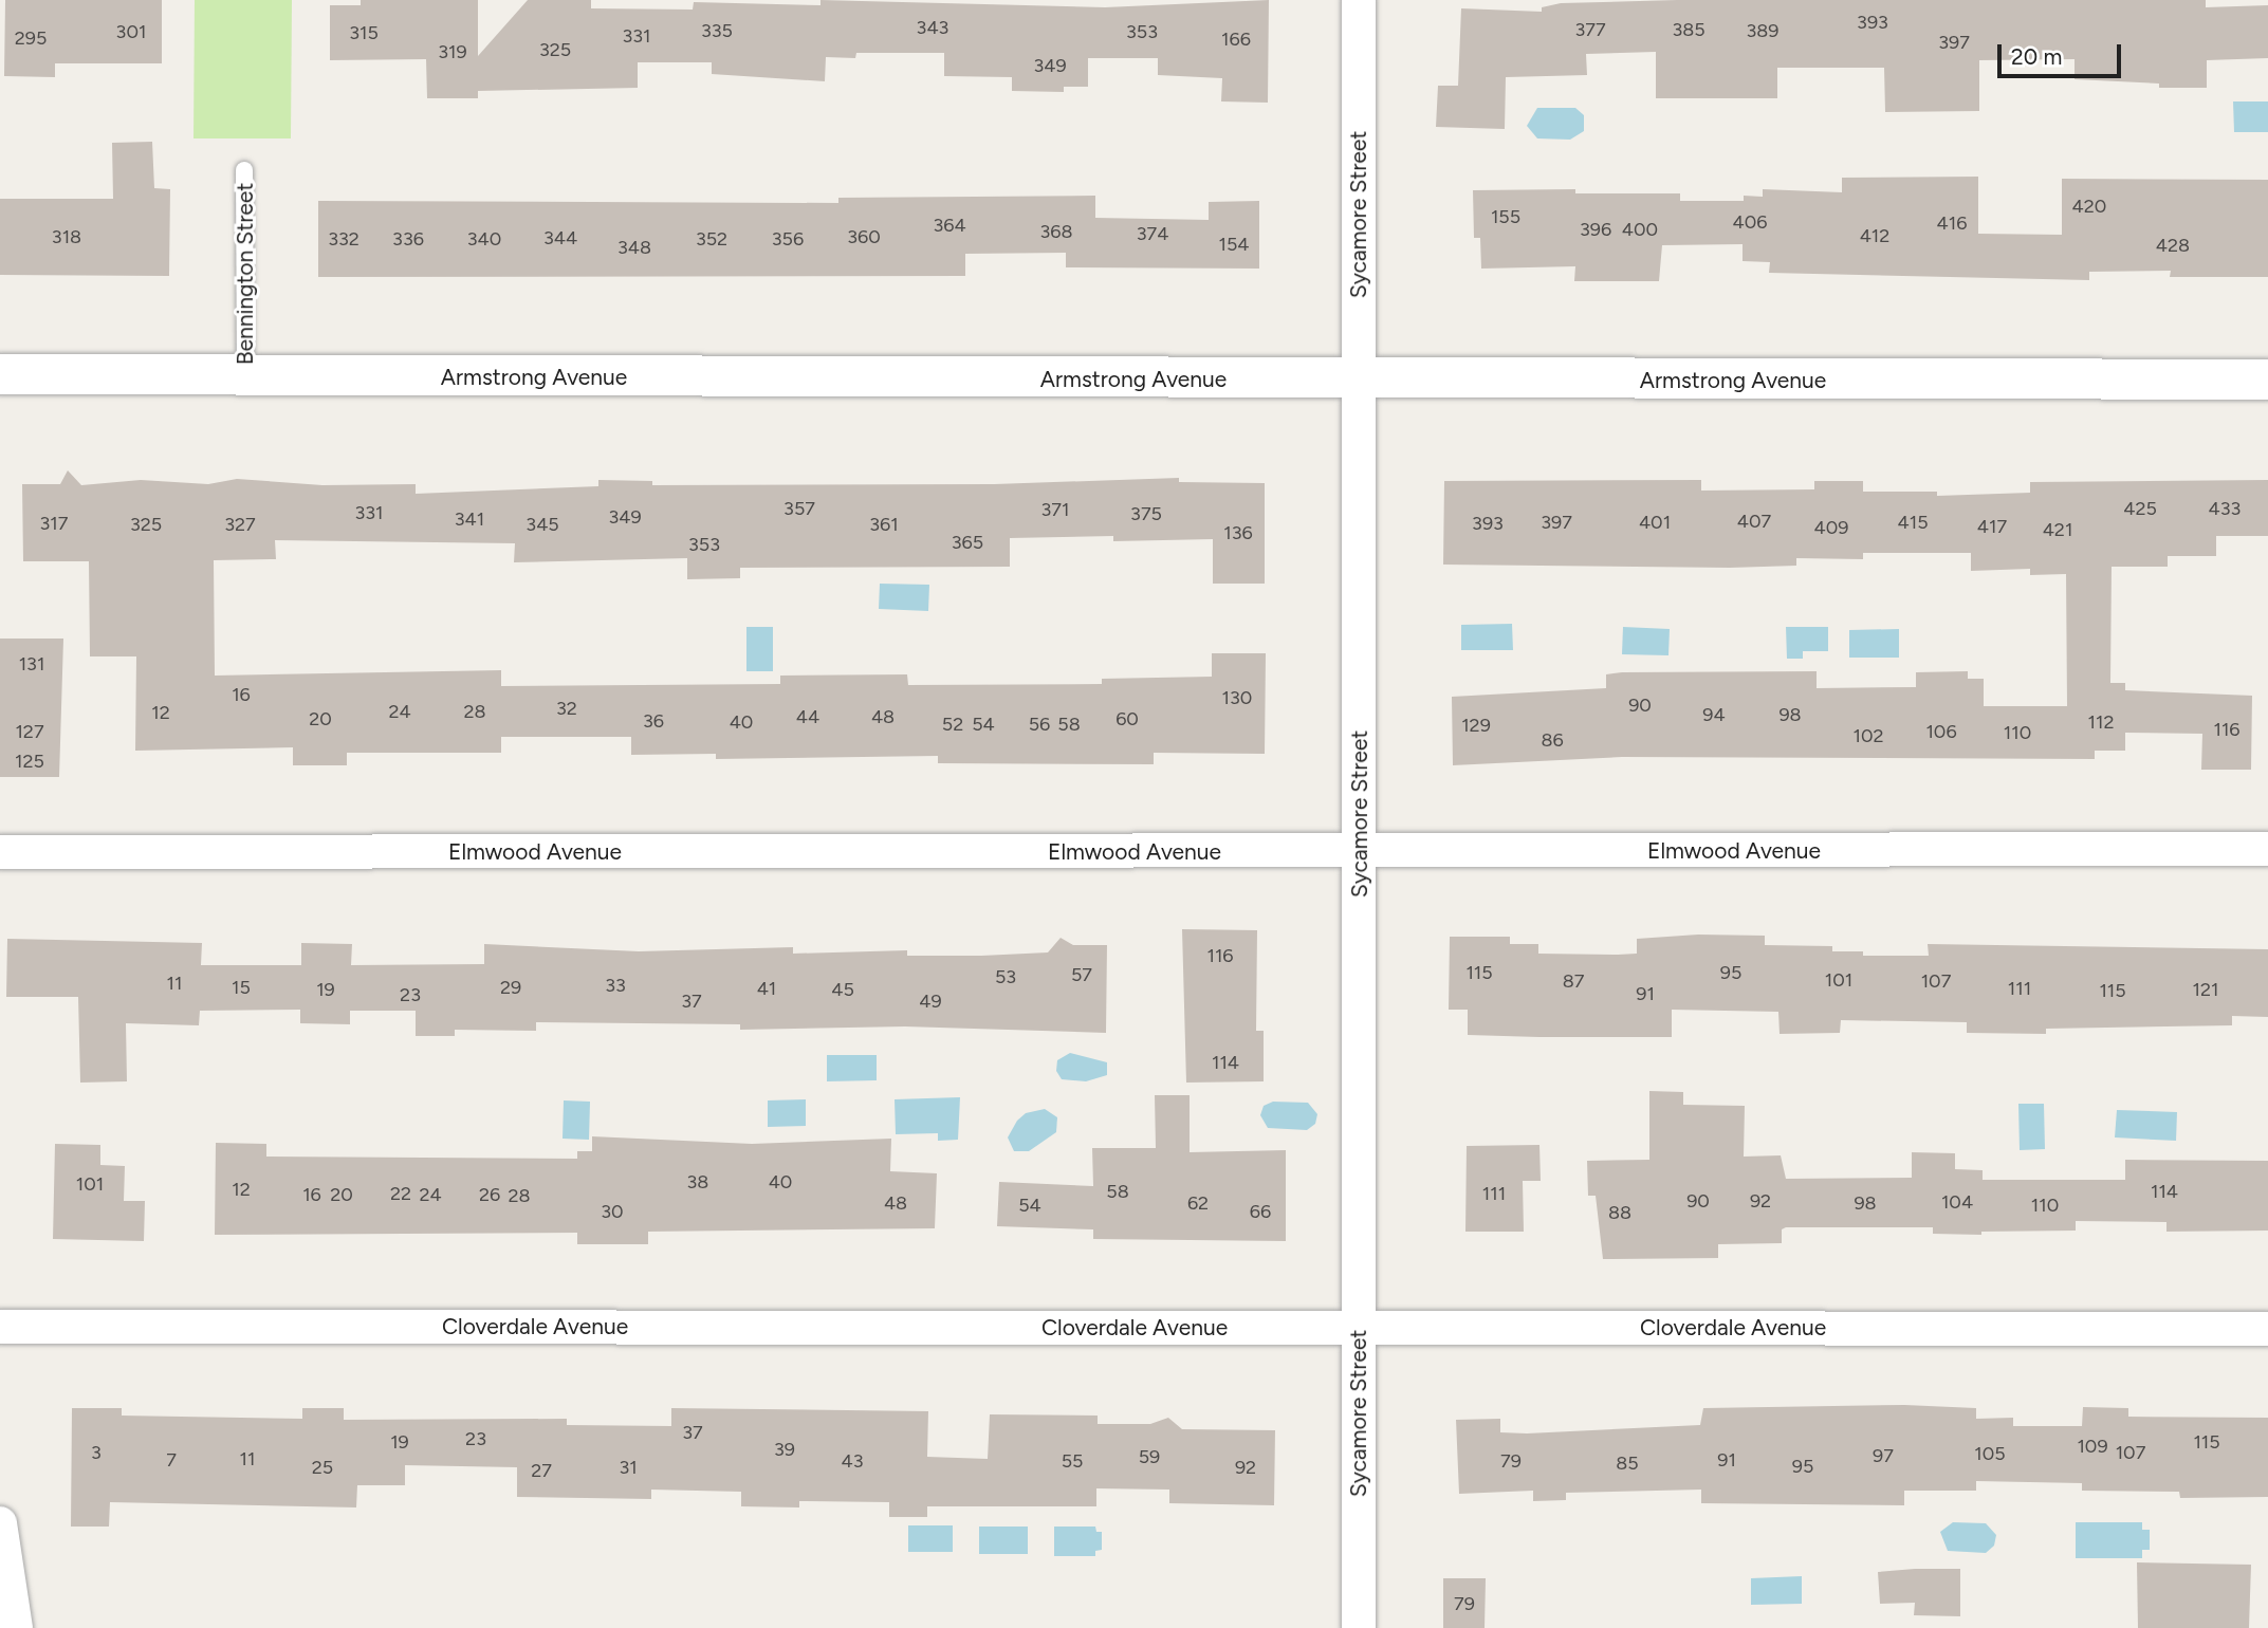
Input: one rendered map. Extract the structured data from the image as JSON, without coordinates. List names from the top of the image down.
{
  "streets": {
    "street": [
      "Sycamore Street",
      "Armstrong Avenue",
      "Elmwood Avenue",
      "Cloverdale Avenue"
    ],
    "lane": ["Bennington Street"]
  },
  "crossings": [
    ["Sycamore Street", "Armstrong Avenue"],
    ["Sycamore Street", "Elmwood Avenue"],
    ["Sycamore Street", "Cloverdale Avenue"],
    ["Bennington Street", "Armstrong Avenue"]
  ],
  "house_numbers": [
    "393",
    "343",
    "377",
    "385",
    "335",
    "389",
    "301",
    "353",
    "315",
    "331",
    "295",
    "166",
    "397",
    "325",
    "319",
    "349",
    "420",
    "155",
    "406",
    "416",
    "364",
    "396",
    "400",
    "368",
    "374",
    "412",
    "318",
    "360",
    "344",
    "332",
    "336",
    "340",
    "352",
    "356",
    "154",
    "428",
    "348",
    "357",
    "425",
    "433",
    "371",
    "331",
    "375",
    "349",
    "341",
    "407",
    "397",
    "401",
    "415",
    "317",
    "393",
    "325",
    "327",
    "345",
    "361",
    "417",
    "409",
    "421",
    "136",
    "365",
    "353",
    "131",
    "16",
    "130",
    "90",
    "32",
    "24",
    "28",
    "12",
    "94",
    "98",
    "44",
    "48",
    "20",
    "60",
    "36",
    "40",
    "112",
    "52",
    "54",
    "56",
    "58",
    "129",
    "116",
    "127",
    "106",
    "110",
    "102",
    "86",
    "125",
    "116",
    "115",
    "95",
    "57",
    "53",
    "101",
    "87",
    "107",
    "11",
    "33",
    "15",
    "29",
    "41",
    "111",
    "19",
    "45",
    "121",
    "115",
    "91",
    "23",
    "37",
    "49",
    "114",
    "38",
    "40",
    "101",
    "12",
    "58",
    "114",
    "22",
    "111",
    "16",
    "20",
    "24",
    "26",
    "28",
    "90",
    "92",
    "104",
    "48",
    "62",
    "98",
    "54",
    "110",
    "30",
    "66",
    "88",
    "37",
    "23",
    "19",
    "115",
    "109",
    "39",
    "3",
    "107",
    "105",
    "97",
    "59",
    "11",
    "7",
    "91",
    "43",
    "55",
    "79",
    "85",
    "95",
    "25",
    "31",
    "92",
    "27",
    "79"
  ],
  "scale_bar": "20 m"
}
